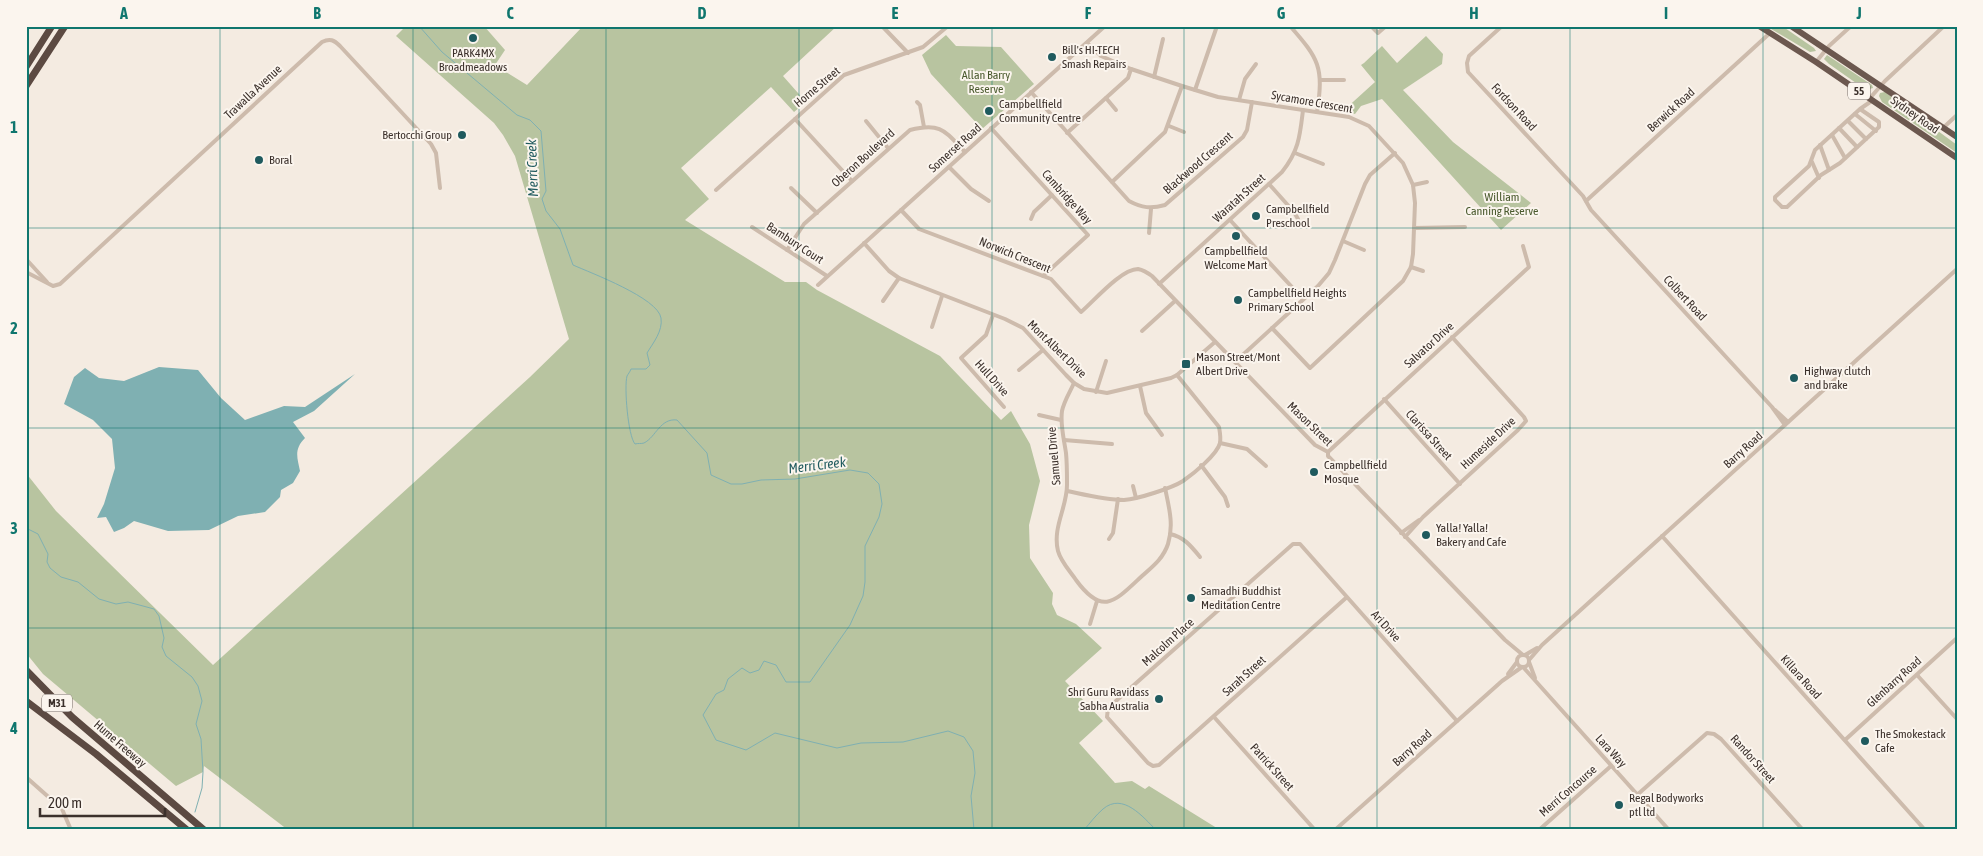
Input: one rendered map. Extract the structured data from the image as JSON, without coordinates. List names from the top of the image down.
{
  "streets": {
    "highway": [
      "55",
      "Sydney Road",
      "M31",
      "Hume Freeway"
    ],
    "street": [
      "Horne Street",
      "Trawalla Avenue",
      "Sycamore Crescent",
      "Fordson Road",
      "Berwick Road",
      "Somerset Road",
      "Oberon Boulevard",
      "Blackwood Crescent",
      "Cambridge Way",
      "Waratah Street",
      "Bambury Court",
      "Norwich Crescent",
      "Colbert Road",
      "Salvator Drive",
      "Mont Albert Drive",
      "Hull Drive",
      "Mason Street",
      "Clarissa Street",
      "Humeside Drive",
      "Barry Road",
      "Samuel Drive",
      "Ari Drive",
      "Malcolm Place",
      "Sarah Street",
      "Killara Road",
      "Glenbarry Road",
      "Lara Way",
      "Randor Street",
      "Patrick Street",
      "Merri Concourse"
    ]
  },
  "crossings": [
    ["Sycamore Crescent", "Somerset Road"],
    ["Sycamore Crescent", "Blackwood Crescent"],
    ["Sycamore Crescent", "Waratah Street"],
    ["Fordson Road", "Berwick Road"],
    ["Fordson Road", "Colbert Road"],
    ["Berwick Road", "Sydney Road"],
    ["Berwick Road", "Colbert Road"],
    ["Somerset Road", "Cambridge Way"],
    ["Somerset Road", "Bambury Court"],
    ["Somerset Road", "Norwich Crescent"],
    ["Somerset Road", "Mont Albert Drive"],
    ["Oberon Boulevard", "Bambury Court"],
    ["Cambridge Way", "Norwich Crescent"],
    ["Waratah Street", "Norwich Crescent"],
    ["Waratah Street", "Mason Street"],
    ["Norwich Crescent", "Mason Street"],
    ["Colbert Road", "Barry Road"],
    ["Salvator Drive", "Mason Street"],
    ["Salvator Drive", "Clarissa Street"],
    ["Salvator Drive", "Humeside Drive"],
    ["Mont Albert Drive", "Hull Drive"],
    ["Mont Albert Drive", "Mason Street"],
    ["Mont Albert Drive", "Samuel Drive"],
    ["Mason Street", "Humeside Drive"],
    ["Mason Street", "Barry Road"],
    ["Clarissa Street", "Humeside Drive"],
    ["Barry Road", "Ari Drive"],
    ["Barry Road", "Killara Road"],
    ["Ari Drive", "Malcolm Place"],
    ["Ari Drive", "Sarah Street"],
    ["Malcolm Place", "Sarah Street"],
    ["Sarah Street", "Patrick Street"],
    ["Killara Road", "Glenbarry Road"],
    ["Lara Way", "Randor Street"],
    ["Lara Way", "Merri Concourse"]
  ],
  "water": ["Merri Creek"],
  "parks": ["Allan Barry Reserve", "William Canning Reserve"],
  "places": {
    "other": [
      "PARK4MX Broadmeadows",
      "Bill's HI-TECH Smash Repairs",
      "Campbellfield Community Centre",
      "Bertocchi Group",
      "Boral",
      "Campbellfield Preschool",
      "Campbellfield Welcome Mart",
      "Campbellfield Heights Primary School",
      "Highway clutch and brake",
      "Campbellfield Mosque",
      "Yalla! Yalla! Bakery and Cafe",
      "Samadhi Buddhist Meditation Centre",
      "Shri Guru Ravidass Sabha Australia",
      "The Smokestack Cafe",
      "Regal Bodyworks ptl ltd"
    ],
    "transit": ["Mason Street/Mont Albert Drive"]
  },
  "scale_bar": "200 m",
  "grid": {
    "columns": [
      "A",
      "B",
      "C",
      "D",
      "E",
      "F",
      "G",
      "H",
      "I",
      "J"
    ],
    "rows": [
      "1",
      "2",
      "3",
      "4"
    ]
  }
}
